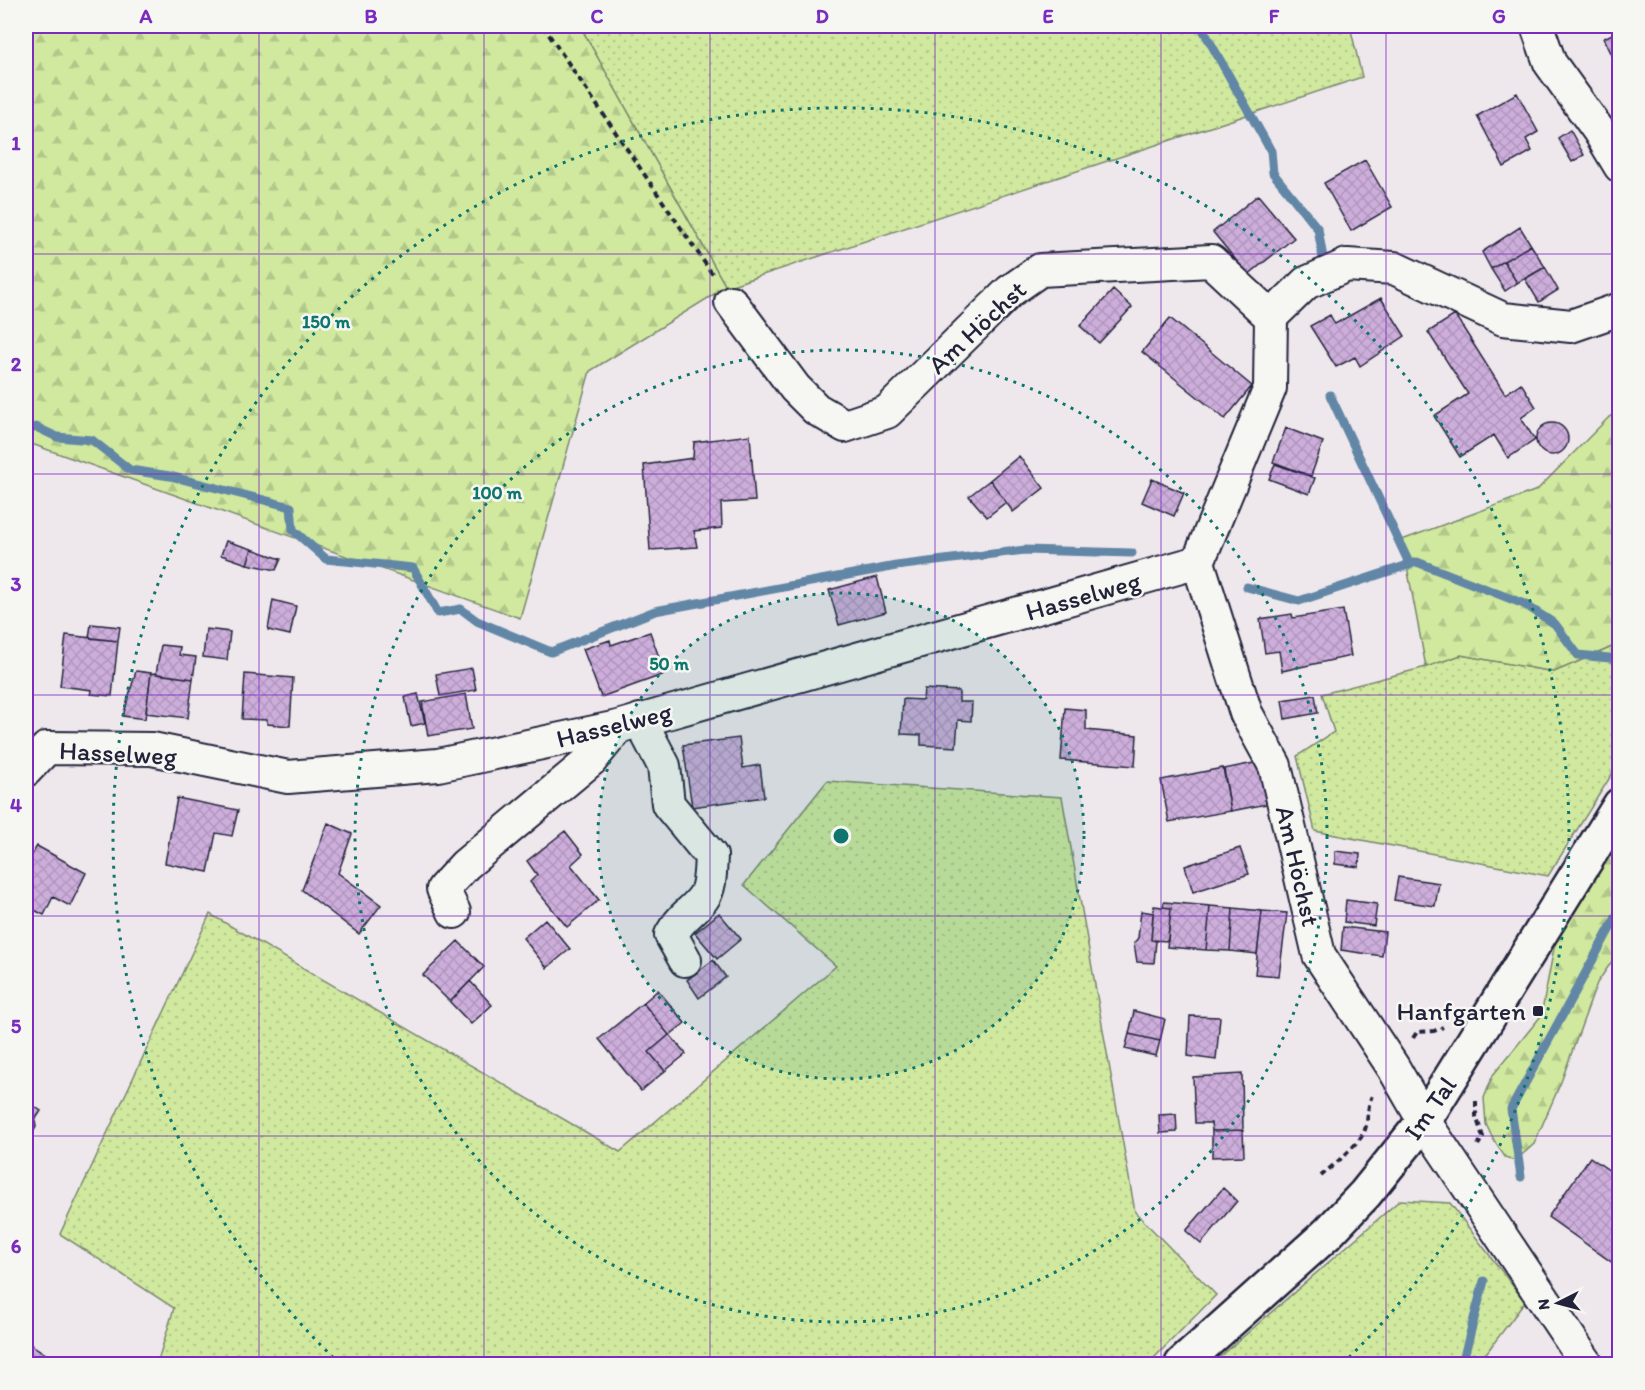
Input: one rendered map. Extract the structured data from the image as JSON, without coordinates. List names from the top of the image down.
{
  "streets": {
    "main road": ["Im Tal"],
    "street": ["Am Höchst", "Hasselweg"]
  },
  "crossings": [
    ["Am Höchst", "Hasselweg"],
    ["Am Höchst", "Im Tal"]
  ],
  "places": {
    "transit": ["Hanfgarten"]
  },
  "north": "left",
  "grid": {
    "columns": [
      "A",
      "B",
      "C",
      "D",
      "E",
      "F",
      "G"
    ],
    "rows": [
      "1",
      "2",
      "3",
      "4",
      "5",
      "6"
    ]
  },
  "rings": ["150 m", "100 m", "50 m"]
}
